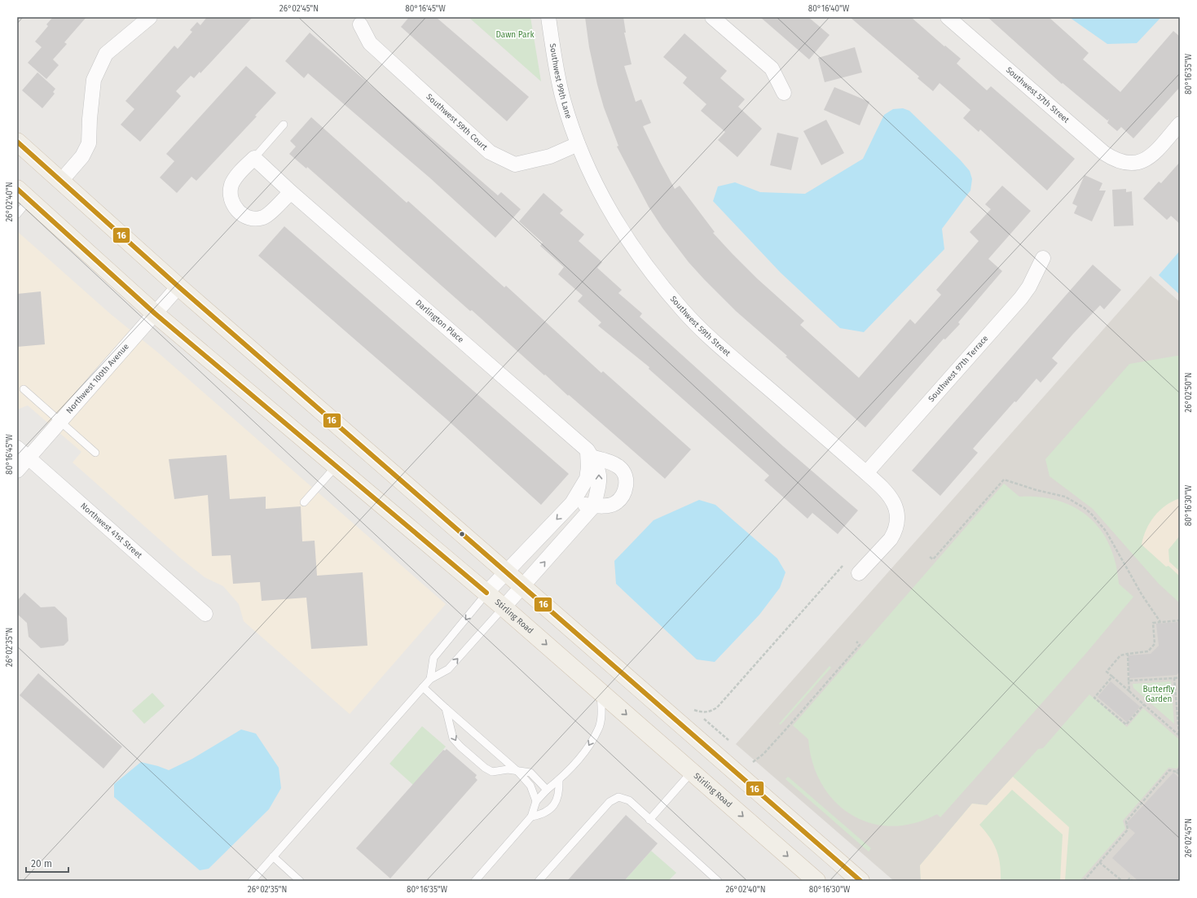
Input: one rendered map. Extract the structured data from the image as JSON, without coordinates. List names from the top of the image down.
{
  "streets": {
    "main road": ["Stirling Road"],
    "street": [
      "Southwest 99th Lane",
      "Southwest 57th Street",
      "Southwest 59th Court",
      "Darlington Place",
      "Southwest 59th Street",
      "Southwest 97th Terrace",
      "Northwest 100th Avenue",
      "Northwest 41st Street"
    ]
  },
  "crossings": [
    ["Southwest 99th Lane", "Southwest 59th Court"],
    ["Southwest 99th Lane", "Southwest 59th Street"],
    ["Southwest 59th Court", "Southwest 59th Street"],
    ["Southwest 59th Street", "Southwest 97th Terrace"],
    ["Northwest 100th Avenue", "Northwest 41st Street"],
    ["Northwest 100th Avenue", "Stirling Road"]
  ],
  "parks": ["Dawn Park", "Butterfly Garden"],
  "lines": ["transit line 16"],
  "scale_bar": "20 m",
  "coordinates": [
    "26°02'45\"N",
    "80°16'45\"W",
    "80°16'40\"W",
    "80°16'35\"W",
    "26°02'40\"N",
    "26°02'50\"N",
    "80°16'30\"W",
    "26°02'35\"N"
  ]
}
